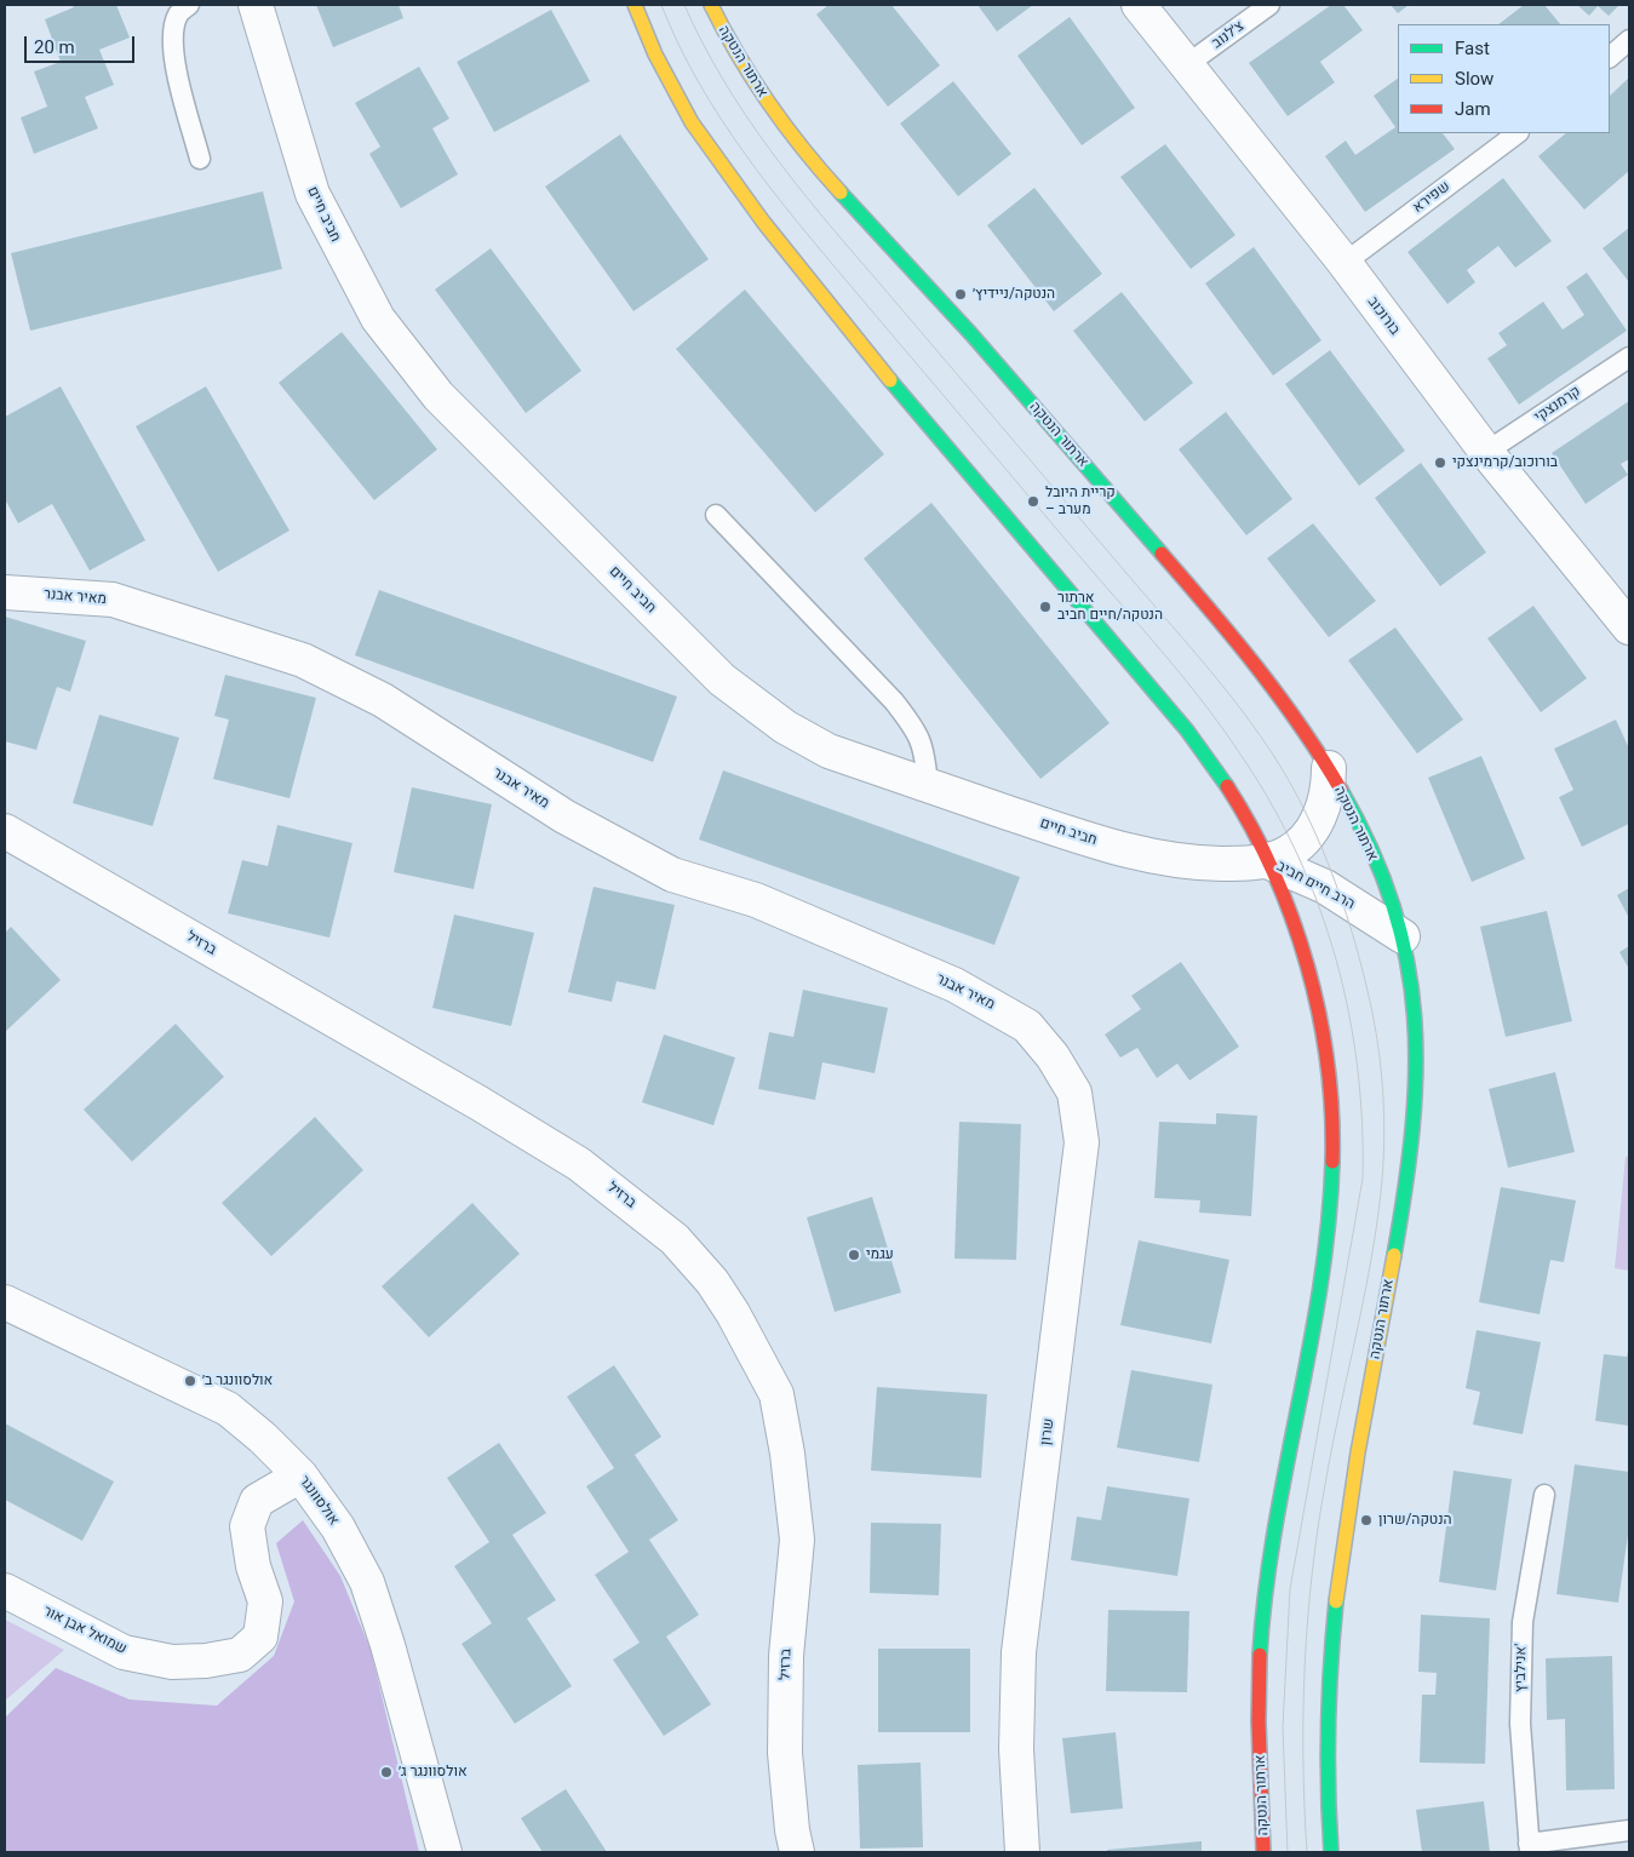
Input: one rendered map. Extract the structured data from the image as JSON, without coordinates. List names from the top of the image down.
{
  "streets": {
    "main road": ["ארתור הנטקה"],
    "street": [
      "חביב חיים",
      "בורוכוב",
      "מאיר אבנר",
      "הרב חיים חביב",
      "ברזיל",
      "שרון",
      "אולסוונגר",
      "שמואל אבן אור"
    ],
    "lane": [
      "צ׳לנוב",
      "שפירא",
      "קרמנצקי",
      "אנילביץ'"
    ]
  },
  "crossings": [
    ["צ׳לנוב", "בורוכוב"],
    ["ארתור הנטקה", "חביב חיים"],
    ["ארתור הנטקה", "הרב חיים חביב"],
    ["שפירא", "בורוכוב"],
    ["חביב חיים", "הרב חיים חביב"],
    ["בורוכוב", "קרמנצקי"],
    ["מאיר אבנר", "שרון"],
    ["אולסוונגר", "שמואל אבן אור"]
  ],
  "places": [
    "הנטקה/ניידיץ׳",
    "בורוכוב/קרמינצקי",
    "קריית היובל – מערב",
    "ארתור הנטקה/חיים חביב",
    "עגמי",
    "אולסוונגר ב׳",
    "הנטקה/שרון",
    "אולסוונגר ג׳"
  ],
  "legend": ["Fast", "Slow", "Jam"],
  "scale_bar": "20 m"
}
